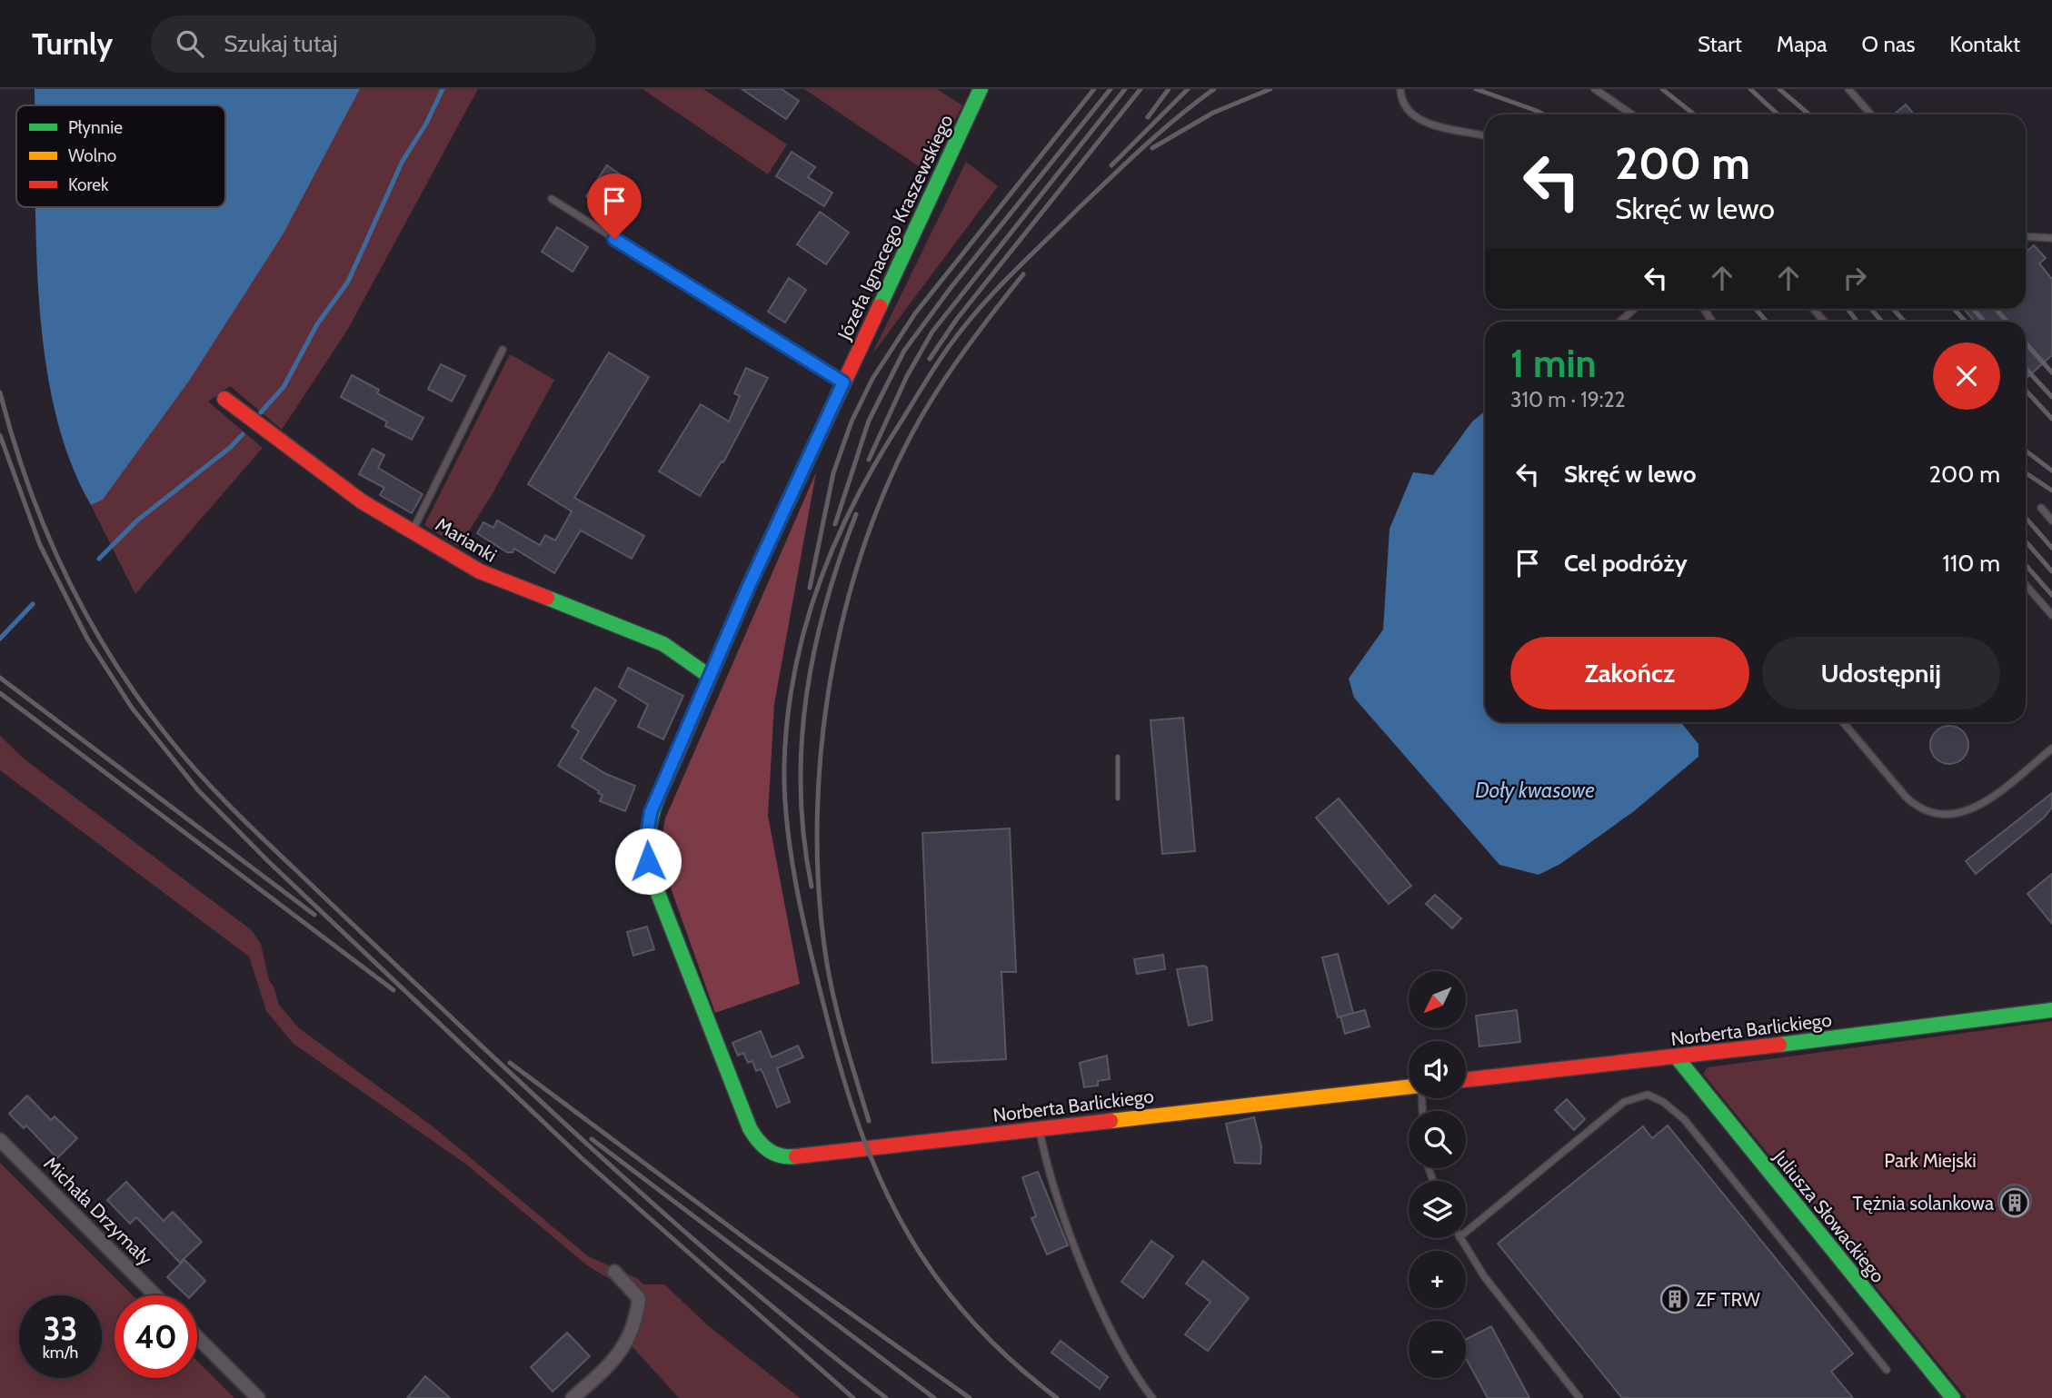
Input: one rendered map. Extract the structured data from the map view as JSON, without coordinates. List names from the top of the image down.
{
  "streets": {
    "street": [
      "Józefa Ignacego Kraszewskiego",
      "Marianki",
      "Norberta Barlickiego",
      "Michała Drzymały",
      "Juliusza Słowackiego"
    ]
  },
  "crossings": [
    ["Józefa Ignacego Kraszewskiego", "Marianki"],
    ["Józefa Ignacego Kraszewskiego", "Norberta Barlickiego"],
    ["Norberta Barlickiego", "Juliusza Słowackiego"]
  ],
  "water": ["Doły kwasowe"],
  "parks": ["Park Miejski"],
  "places": {
    "building": ["Tężnia solankowa", "ZF TRW"]
  },
  "legend": ["Płynnie", "Wolno", "Korek"],
  "north": "bottom left",
  "page": {
    "header": "Turnly",
    "search": "Szukaj tutaj",
    "nav": [
      "Start",
      "Mapa",
      "O nas",
      "Kontakt"
    ],
    "turn": ["200 m", "Skręć w lewo"],
    "heading": ["1 min", "310 m · 19:22"],
    "list": [
      {
        "name": "Skręć w lewo",
        "value": "200 m"
      },
      {
        "name": "Cel podróży",
        "value": "110 m"
      }
    ],
    "buttons": ["Zakończ", "Udostępnij"],
    "map_buttons": ["+", "−"],
    "speed": "33 km/h",
    "limit": "40"
  }
}
